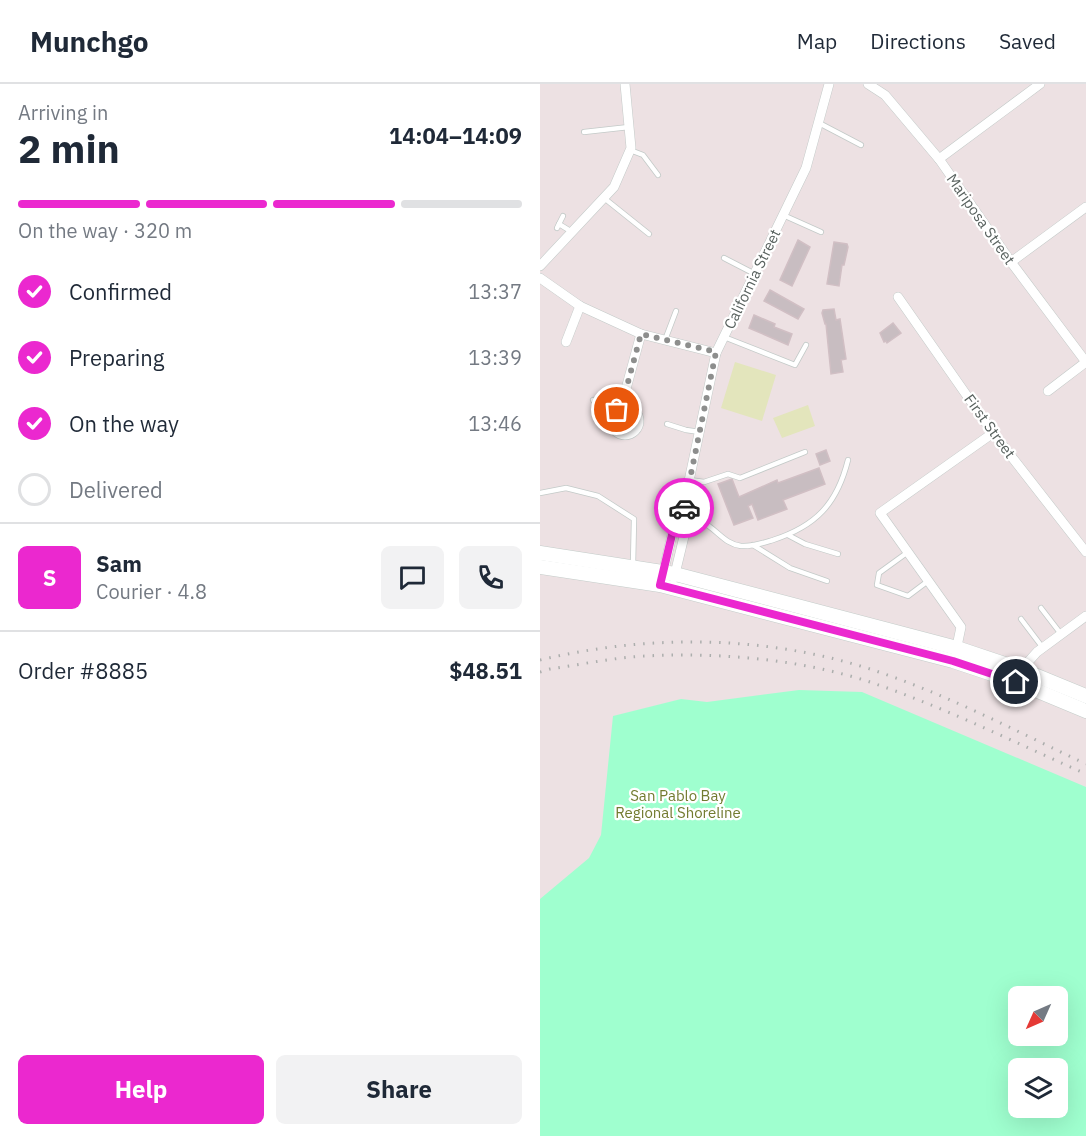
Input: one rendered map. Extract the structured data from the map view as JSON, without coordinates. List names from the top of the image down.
{
  "streets": {
    "street": ["Mariposa Street", "California Street", "First Street"]
  },
  "parks": ["San Pablo Bay Regional Shoreline"],
  "north": "bottom left",
  "page": {
    "header": "Munchgo",
    "nav": ["Map", "Directions", "Saved"],
    "heading": ["2 min", "Arriving in", "14:04–14:09"],
    "panel": [
      "Sam",
      "Courier · 4.8",
      "Order #8885",
      "$48.51"
    ],
    "bar": "On the way · 320 m",
    "list": [
      ["Confirmed", "13:37"],
      ["Preparing", "13:39"],
      ["On the way", "13:46"],
      "Delivered"
    ],
    "round": "S",
    "buttons": ["Help", "Share"]
  }
}
